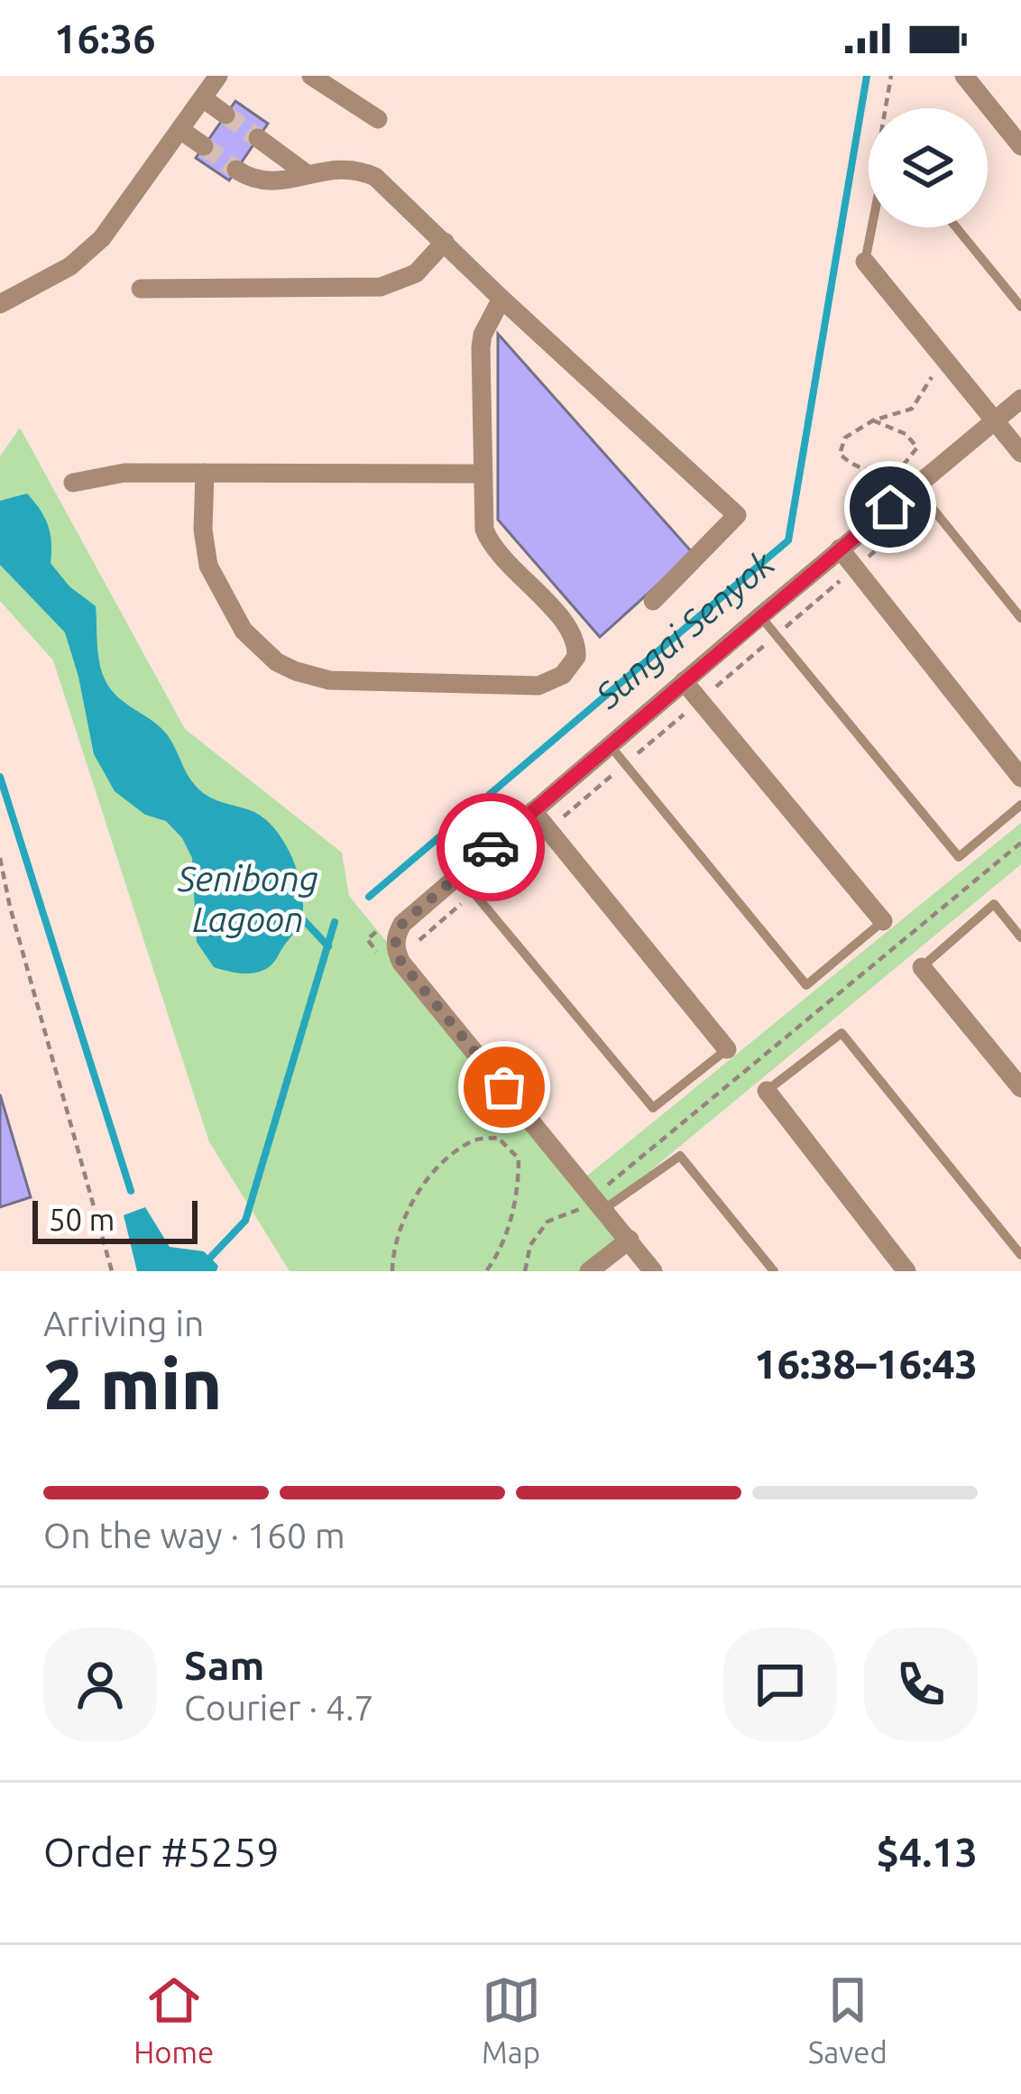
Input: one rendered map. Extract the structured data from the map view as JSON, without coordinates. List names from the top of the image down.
{
  "water": ["Sungai Senyok", "Senibong Lagoon"],
  "scale_bar": "50 m",
  "page": {
    "status": "16:36",
    "scale": "50 m",
    "heading": ["2 min", "Arriving in", "16:38–16:43"],
    "panel": [
      "Sam",
      "Courier · 4.7",
      "Order #5259",
      "$4.13"
    ],
    "bar": "On the way · 160 m",
    "tabs": ["Home", "Map", "Saved"]
  }
}
